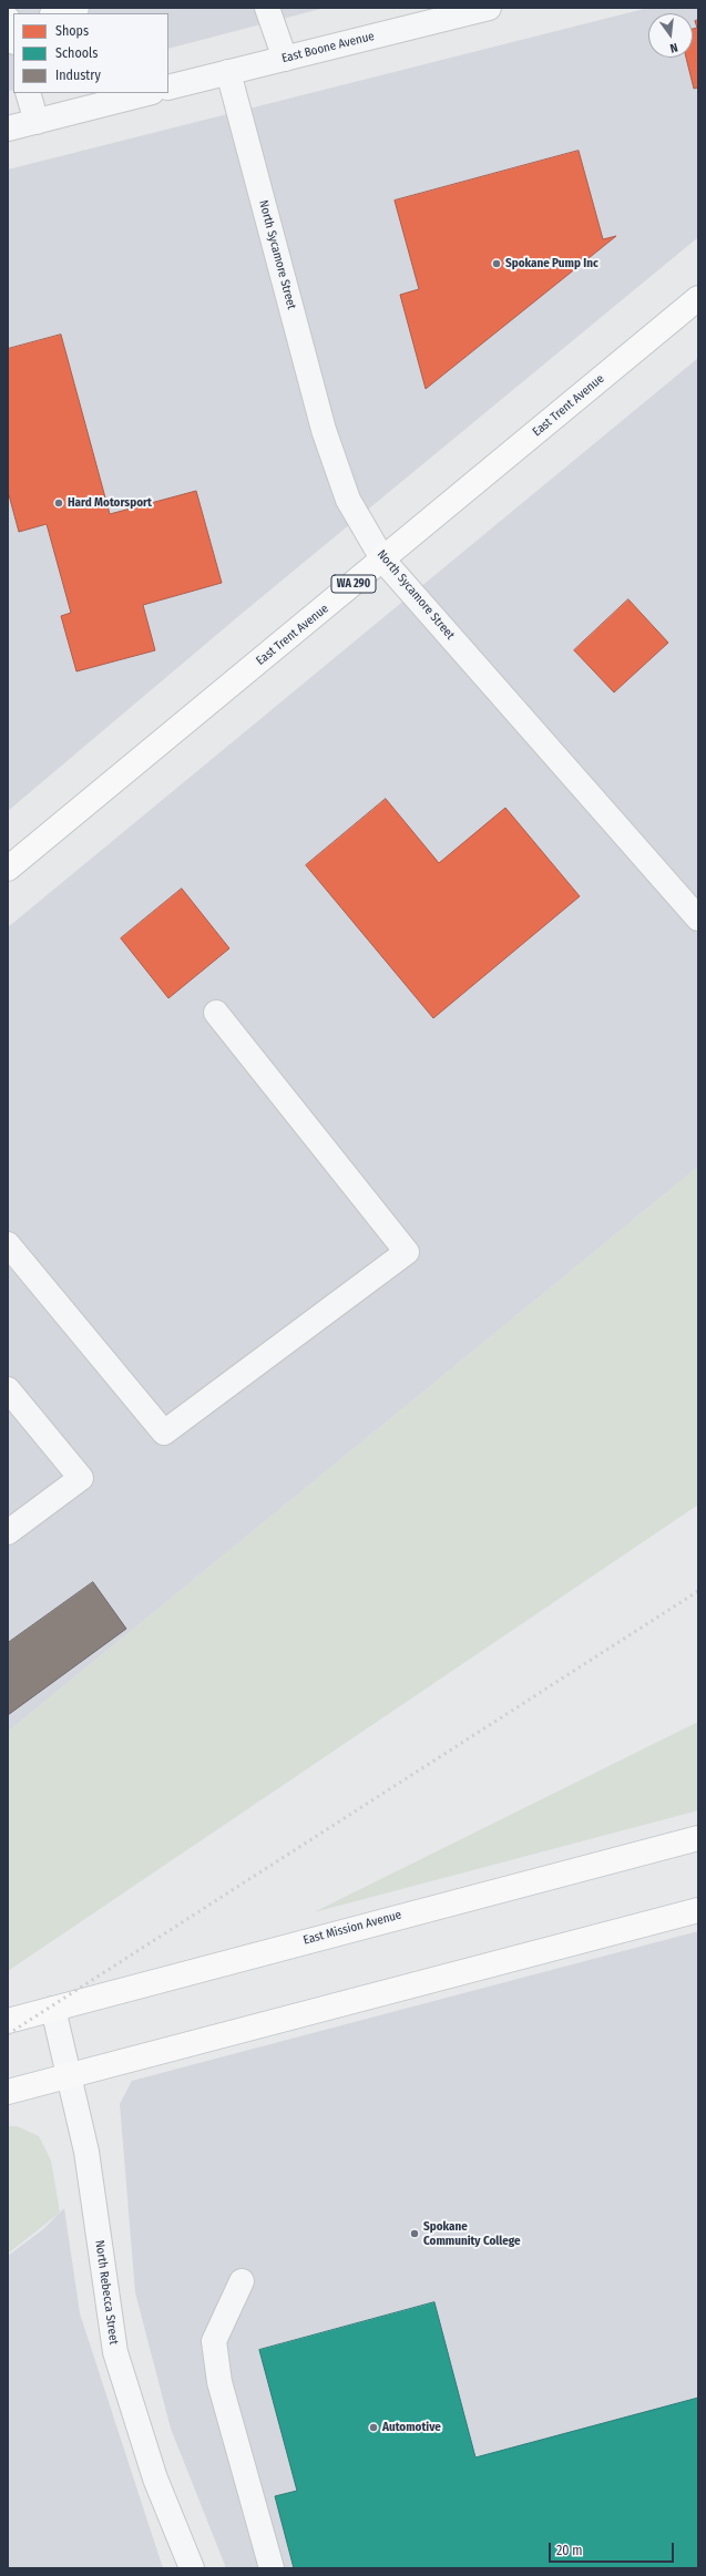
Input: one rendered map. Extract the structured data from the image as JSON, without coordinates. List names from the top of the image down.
{
  "streets": {
    "main road": ["East Trent Avenue", "WA 290", "East Mission Avenue"],
    "street": ["East Boone Avenue", "North Sycamore Street", "North Rebecca Street"]
  },
  "crossings": [
    ["East Boone Avenue", "North Sycamore Street"],
    ["North Sycamore Street", "East Trent Avenue"],
    ["East Mission Avenue", "North Rebecca Street"]
  ],
  "places": [
    "Spokane Pump Inc",
    "Hard Motorsport",
    "Spokane Community College",
    "Automotive"
  ],
  "legend": ["Shops", "Schools", "Industry"],
  "scale_bar": "20 m",
  "north": "bottom"
}
